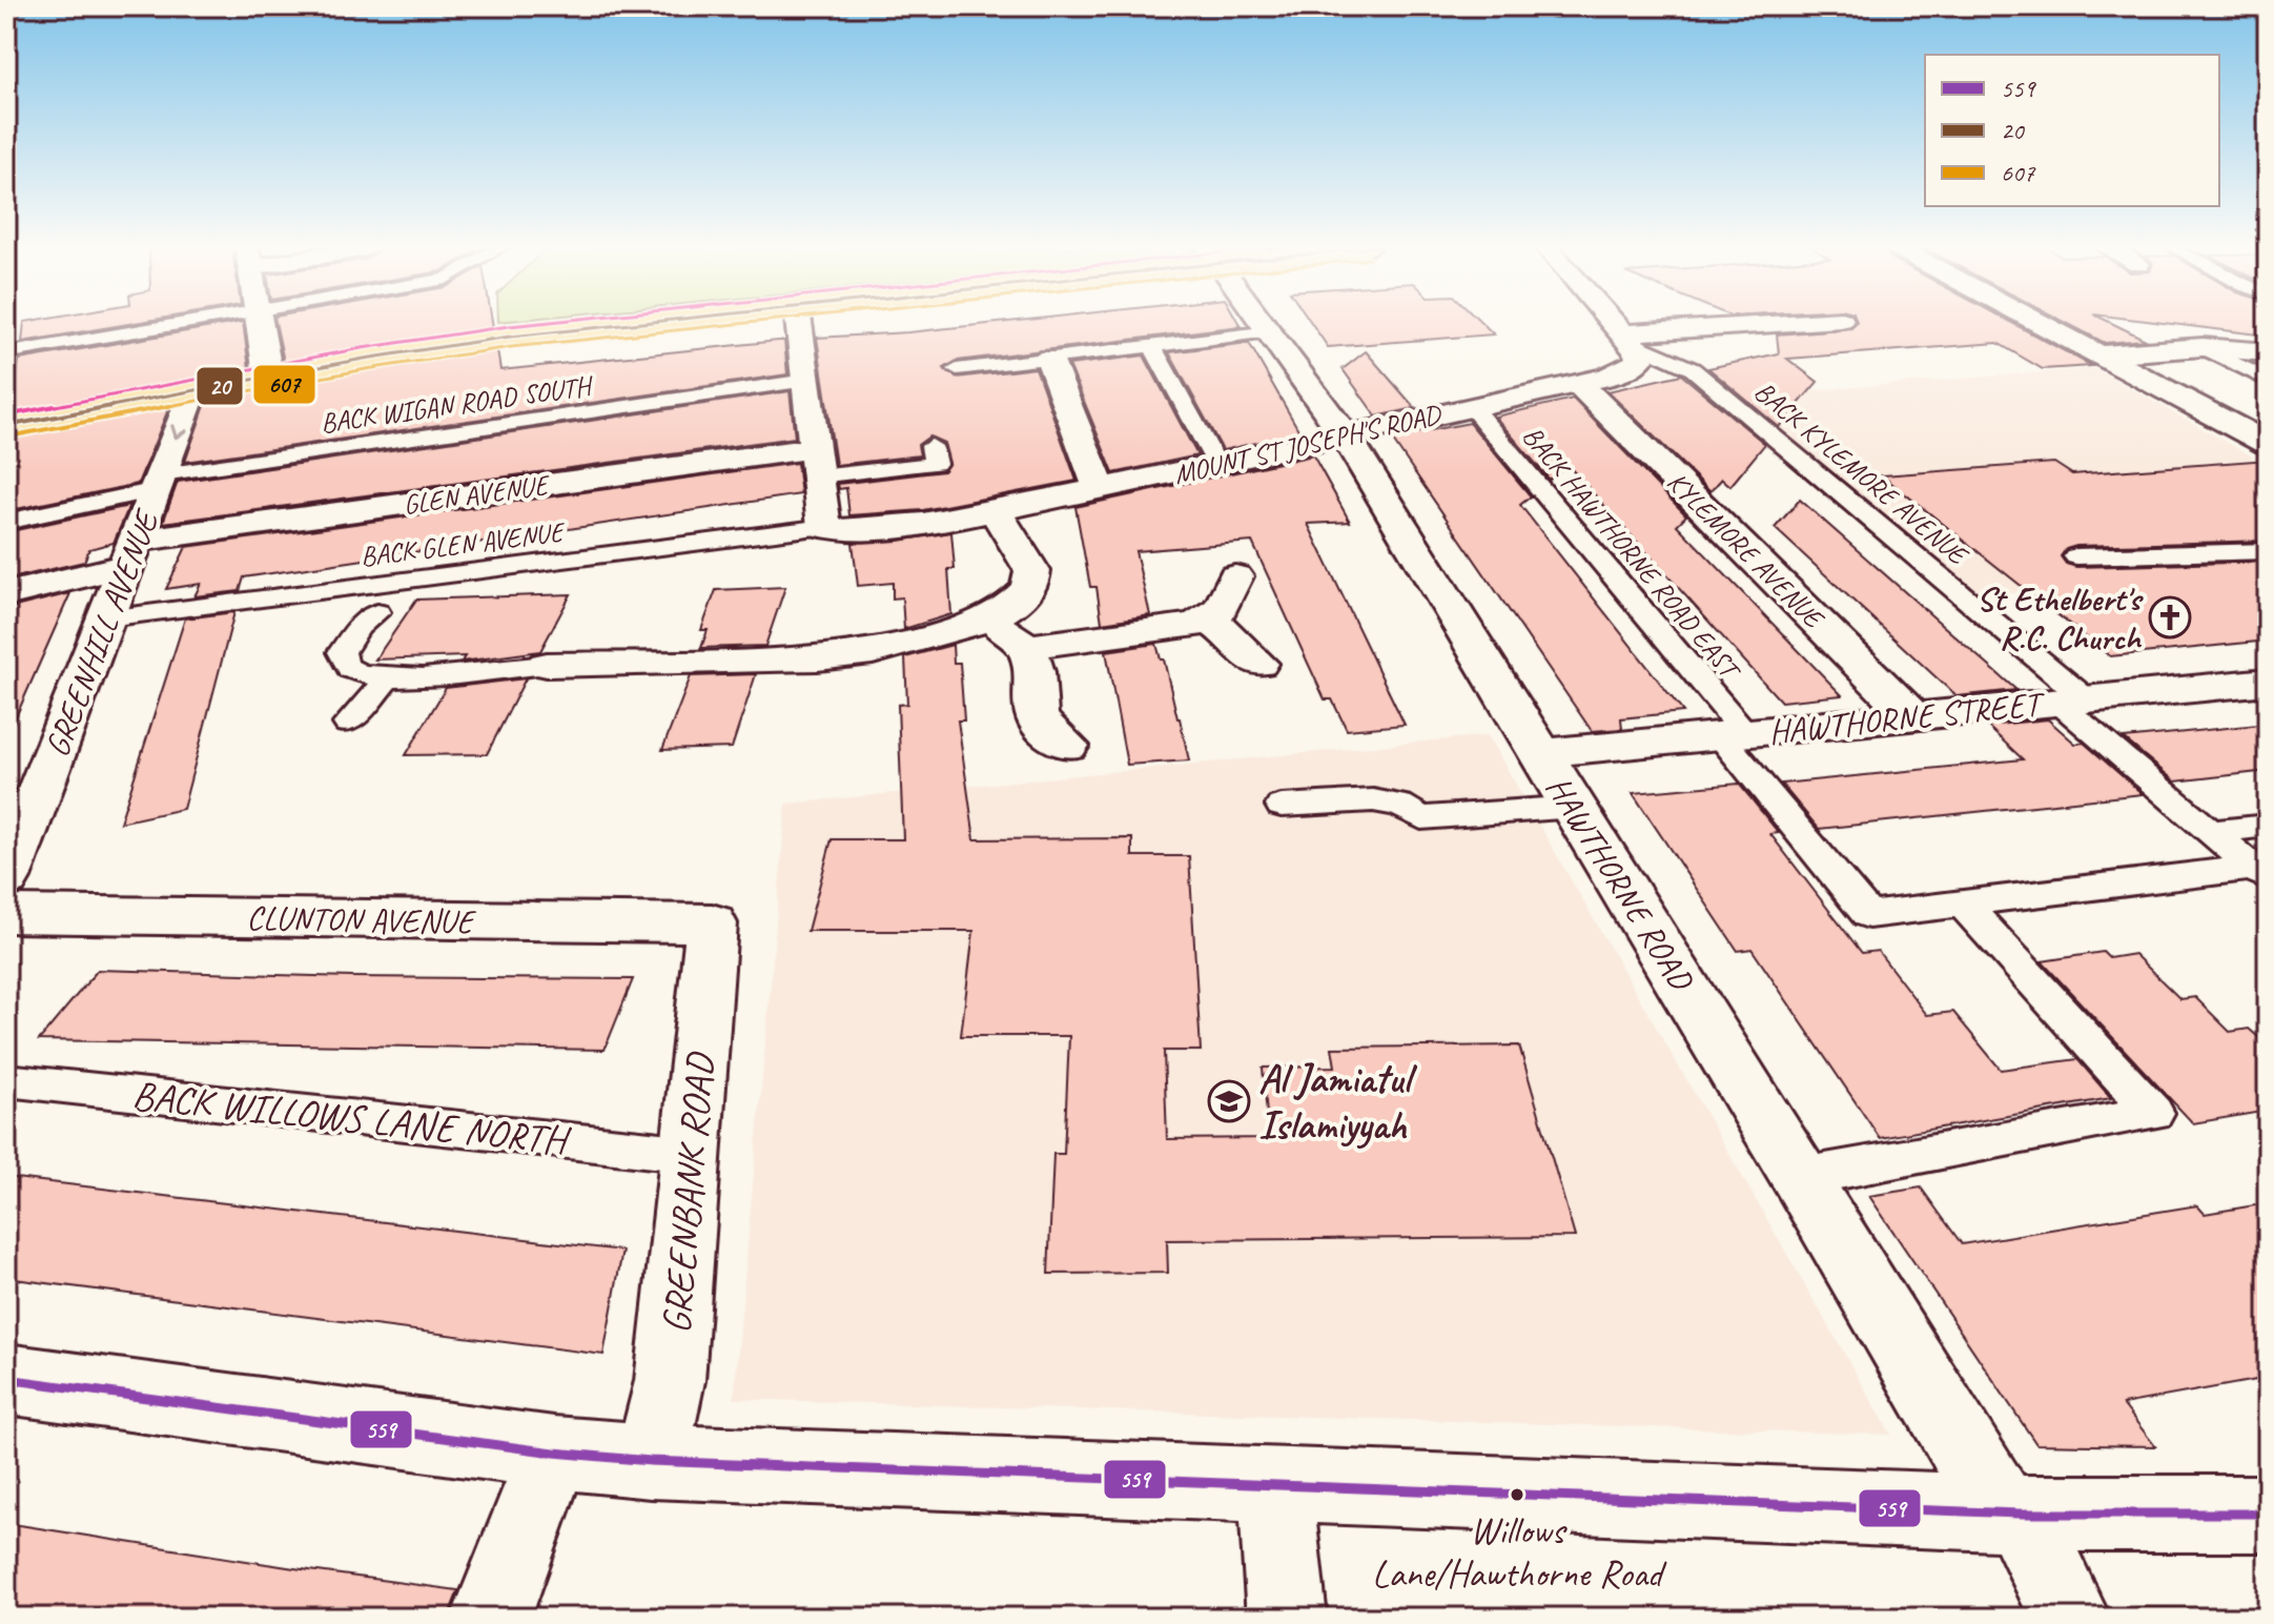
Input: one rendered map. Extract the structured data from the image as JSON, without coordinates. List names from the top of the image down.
{
  "streets": {
    "street": [
      "MOUNT ST JOSEPH'S ROAD",
      "GLEN AVENUE",
      "KYLEMORE AVENUE",
      "GREENHILL AVENUE",
      "HAWTHORNE STREET",
      "HAWTHORNE ROAD",
      "CLUNTON AVENUE",
      "GREENBANK ROAD"
    ],
    "lane": [
      "BACK WIGAN ROAD SOUTH",
      "BACK KYLEMORE AVENUE",
      "BACK GLEN AVENUE",
      "BACK HAWTHORNE ROAD EAST",
      "BACK WILLOWS LANE NORTH"
    ]
  },
  "crossings": [
    ["BACK WIGAN ROAD SOUTH", "GREENHILL AVENUE"],
    ["MOUNT ST JOSEPH'S ROAD", "BACK KYLEMORE AVENUE"],
    ["MOUNT ST JOSEPH'S ROAD", "BACK GLEN AVENUE"],
    ["MOUNT ST JOSEPH'S ROAD", "KYLEMORE AVENUE"],
    ["MOUNT ST JOSEPH'S ROAD", "BACK HAWTHORNE ROAD EAST"],
    ["MOUNT ST JOSEPH'S ROAD", "HAWTHORNE ROAD"],
    ["BACK KYLEMORE AVENUE", "HAWTHORNE STREET"],
    ["GLEN AVENUE", "GREENHILL AVENUE"],
    ["BACK GLEN AVENUE", "GREENHILL AVENUE"],
    ["KYLEMORE AVENUE", "HAWTHORNE STREET"],
    ["BACK HAWTHORNE ROAD EAST", "HAWTHORNE STREET"],
    ["HAWTHORNE STREET", "HAWTHORNE ROAD"],
    ["CLUNTON AVENUE", "GREENBANK ROAD"],
    ["BACK WILLOWS LANE NORTH", "GREENBANK ROAD"]
  ],
  "places": {
    "church": ["St Ethelbert's R.C. Church"],
    "school or university": ["Al Jamiatul Islamiyyah"],
    "other": ["Willows Lane/Hawthorne Road"]
  },
  "lines": ["transit line 20", "transit line 607", "transit line 559"],
  "legend": ["559", "20", "607"]
}
